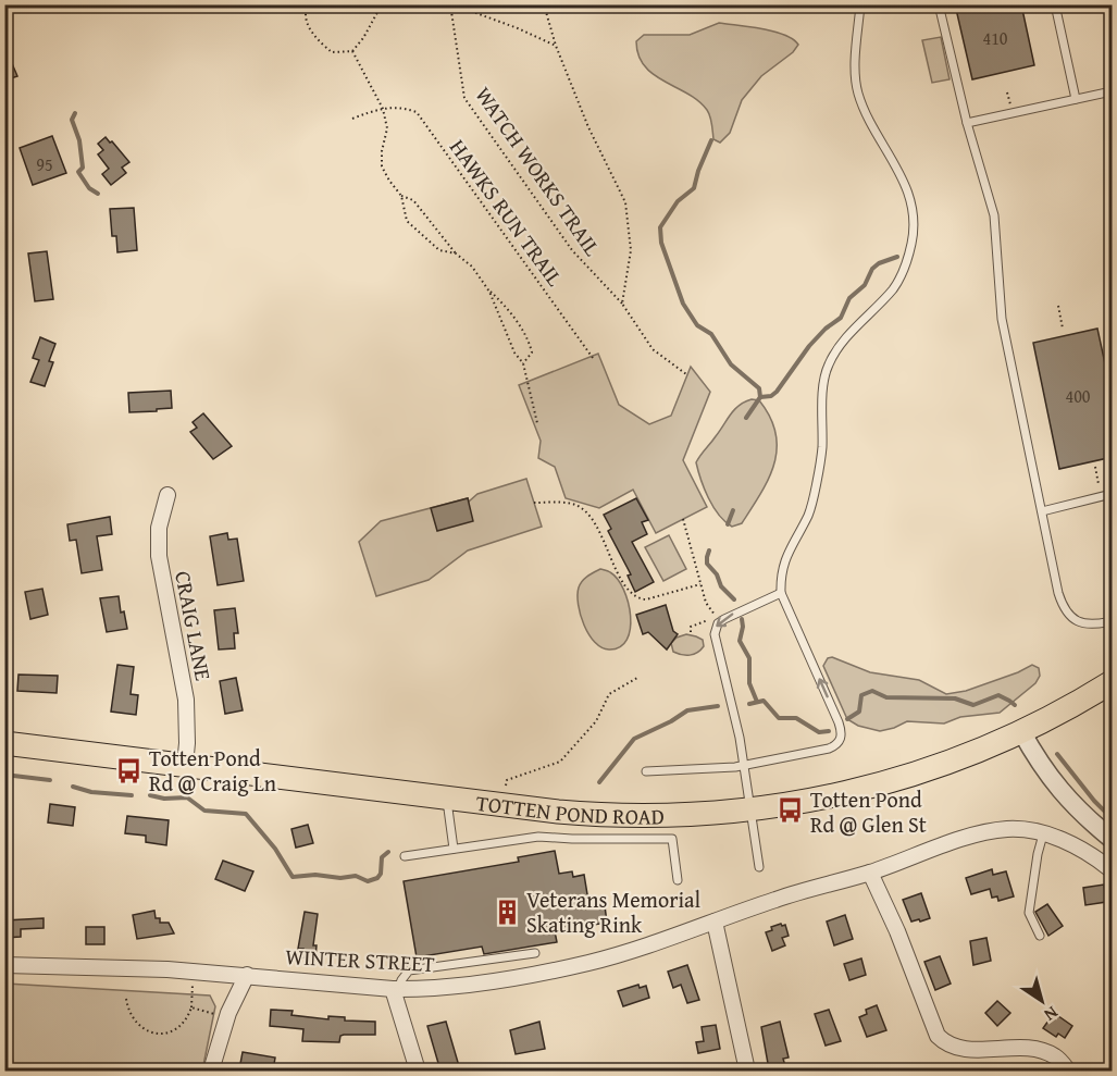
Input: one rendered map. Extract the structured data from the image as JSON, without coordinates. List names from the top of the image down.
{
  "streets": {
    "main road": ["TOTTEN POND ROAD"],
    "street": ["CRAIG LANE", "WINTER STREET"],
    "path": ["WATCH WORKS TRAIL", "HAWKS RUN TRAIL"]
  },
  "crossings": [
    ["CRAIG LANE", "TOTTEN POND ROAD"]
  ],
  "places": {
    "bus stop": ["Totten Pond Rd @ Craig Ln", "Totten Pond Rd @ Glen St"],
    "building": ["Veterans Memorial Skating Rink"]
  },
  "house_numbers": ["410", "95", "400"],
  "north": "bottom right"
}
